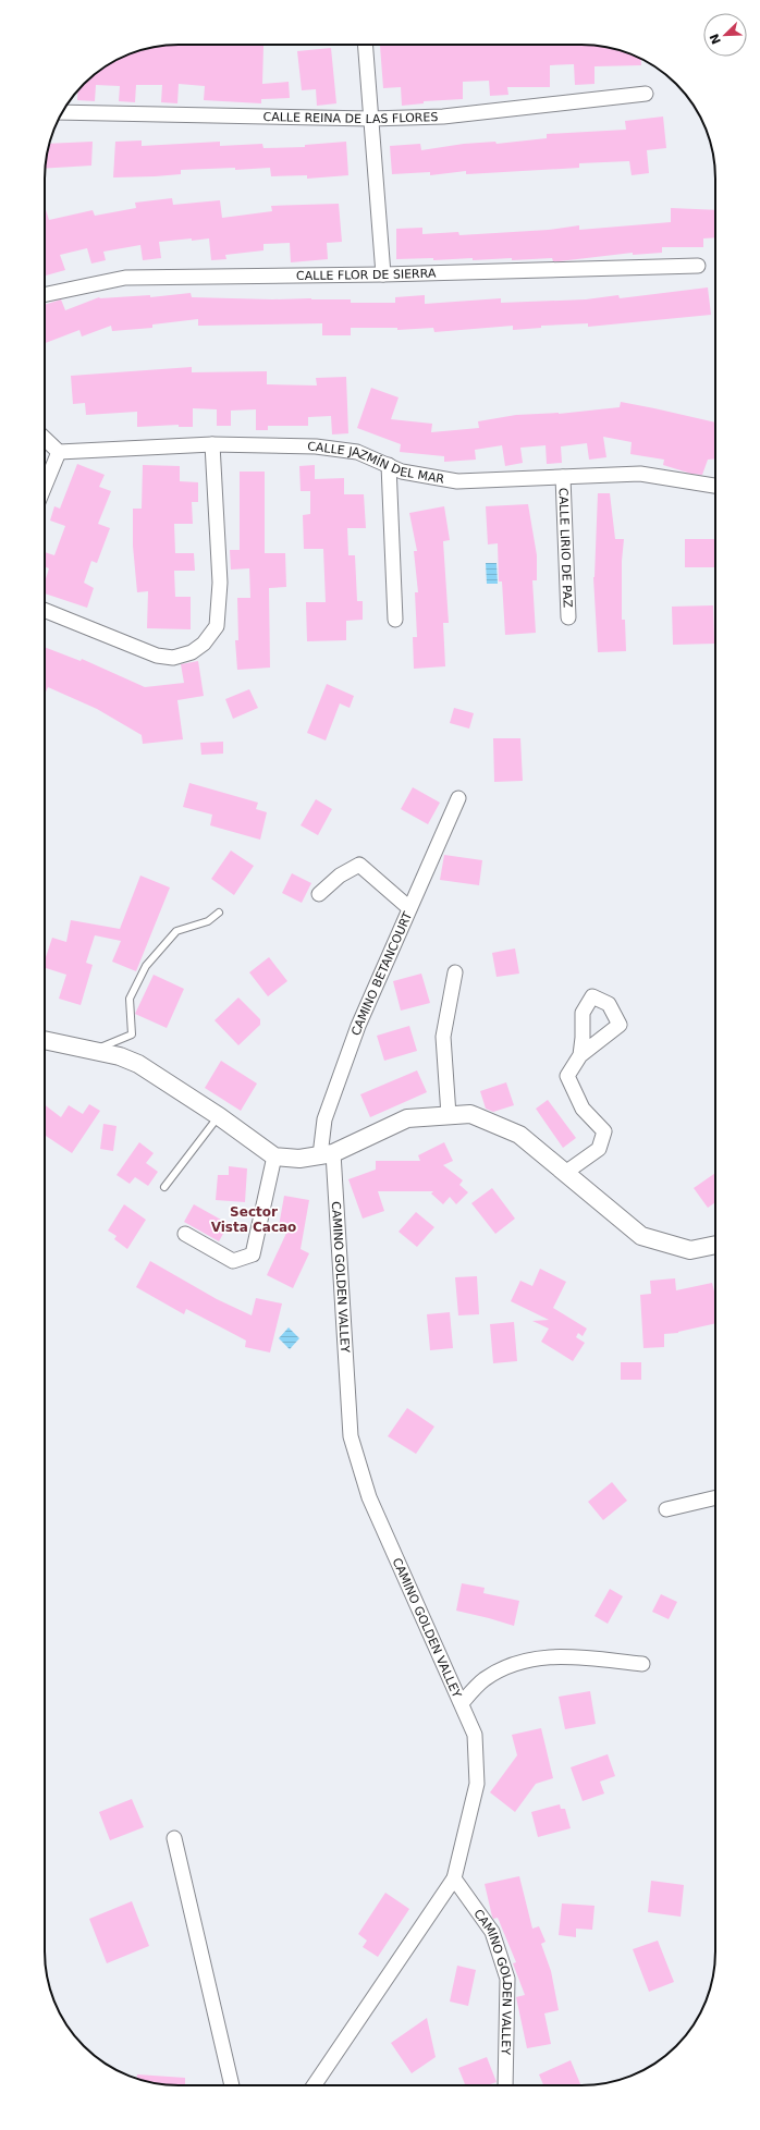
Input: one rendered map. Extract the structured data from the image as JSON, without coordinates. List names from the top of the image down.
{
  "streets": {
    "street": [
      "CALLE REINA DE LAS FLORES",
      "CALLE FLOR DE SIERRA",
      "CALLE JAZMÍN DEL MAR",
      "CALLE LIRIO DE PAZ",
      "CAMINO BETANCOURT",
      "CAMINO GOLDEN VALLEY"
    ]
  },
  "crossings": [
    ["CALLE JAZMÍN DEL MAR", "CALLE LIRIO DE PAZ"],
    ["CAMINO BETANCOURT", "CAMINO GOLDEN VALLEY"]
  ],
  "districts": ["Sector Vista Cacao"],
  "north": "bottom left"
}
